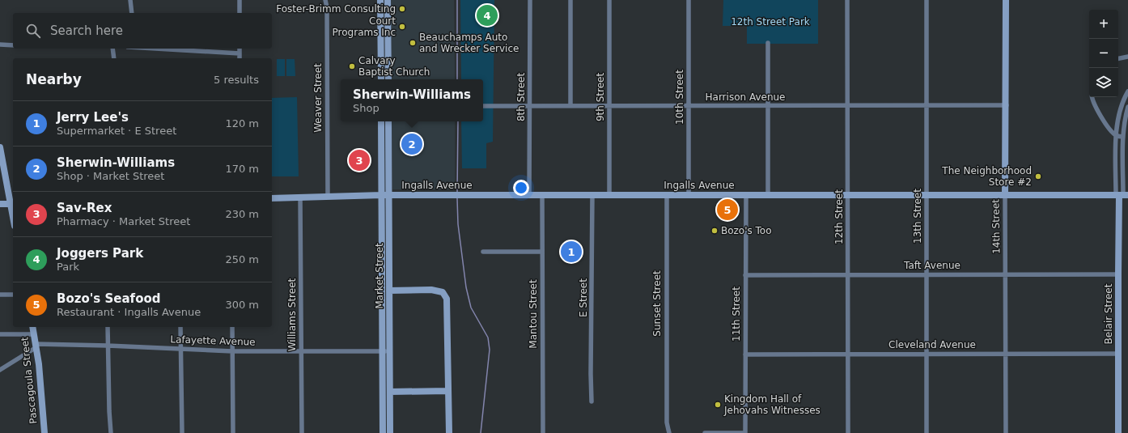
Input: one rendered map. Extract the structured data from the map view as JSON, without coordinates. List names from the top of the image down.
{
  "streets": {
    "street": [
      "8th Street",
      "9th Street",
      "10th Street",
      "Harrison Avenue",
      "Weaver Street",
      "Ingalls Avenue",
      "13th Street",
      "12th Street",
      "14th Street",
      "Taft Avenue",
      "Market Street",
      "E Street",
      "Sunset Street",
      "Mantou Street",
      "11th Street",
      "Belair Street",
      "Williams Street",
      "Lafayette Avenue",
      "Cleveland Avenue",
      "Pascagoula Street"
    ]
  },
  "crossings": [
    ["8th Street", "Harrison Avenue"],
    ["8th Street", "Ingalls Avenue"],
    ["9th Street", "Harrison Avenue"],
    ["9th Street", "Ingalls Avenue"],
    ["10th Street", "Harrison Avenue"],
    ["10th Street", "Ingalls Avenue"],
    ["Harrison Avenue", "13th Street"],
    ["Harrison Avenue", "12th Street"],
    ["Harrison Avenue", "14th Street"],
    ["Weaver Street", "Ingalls Avenue"],
    ["Ingalls Avenue", "13th Street"],
    ["Ingalls Avenue", "12th Street"],
    ["Ingalls Avenue", "14th Street"],
    ["Ingalls Avenue", "Market Street"],
    ["Ingalls Avenue", "E Street"],
    ["Ingalls Avenue", "Sunset Street"],
    ["Ingalls Avenue", "Mantou Street"],
    ["Ingalls Avenue", "11th Street"],
    ["Ingalls Avenue", "Belair Street"],
    ["Ingalls Avenue", "Williams Street"],
    ["13th Street", "Taft Avenue"],
    ["13th Street", "Cleveland Avenue"],
    ["12th Street", "Taft Avenue"],
    ["12th Street", "Cleveland Avenue"],
    ["14th Street", "Taft Avenue"],
    ["14th Street", "Cleveland Avenue"],
    ["Taft Avenue", "11th Street"],
    ["Taft Avenue", "Belair Street"],
    ["Market Street", "Lafayette Avenue"],
    ["11th Street", "Cleveland Avenue"],
    ["Belair Street", "Cleveland Avenue"],
    ["Williams Street", "Lafayette Avenue"],
    ["Lafayette Avenue", "Pascagoula Street"]
  ],
  "parks": ["12th Street Park"],
  "places": [
    "Foster-Brimm Consulting",
    "Court Programs Inc",
    "Beauchamps Auto and Wrecker Service",
    "Calvary Baptist Church",
    "The Neighborhood Store #2",
    "Bozo's Too",
    "Kingdom Hall of Jehovahs Witnesses"
  ],
  "page": {
    "pins": [
      "4",
      "2",
      "3",
      "5",
      "1"
    ],
    "map_buttons": ["+", "−"],
    "search": "Search here",
    "heading": ["Nearby", "5 results"],
    "popup": ["Sherwin-Williams", "Shop"],
    "list": [
      {
        "mark": "1",
        "name": "Jerry Lee's",
        "note": "Supermarket · E Street",
        "value": "120 m"
      },
      {
        "mark": "2",
        "name": "Sherwin-Williams",
        "note": "Shop · Market Street",
        "value": "170 m"
      },
      {
        "mark": "3",
        "name": "Sav-Rex",
        "note": "Pharmacy · Market Street",
        "value": "230 m"
      },
      {
        "mark": "4",
        "name": "Joggers Park",
        "note": "Park",
        "value": "250 m"
      },
      {
        "mark": "5",
        "name": "Bozo's Seafood",
        "note": "Restaurant · Ingalls Avenue",
        "value": "300 m"
      }
    ]
  }
}
